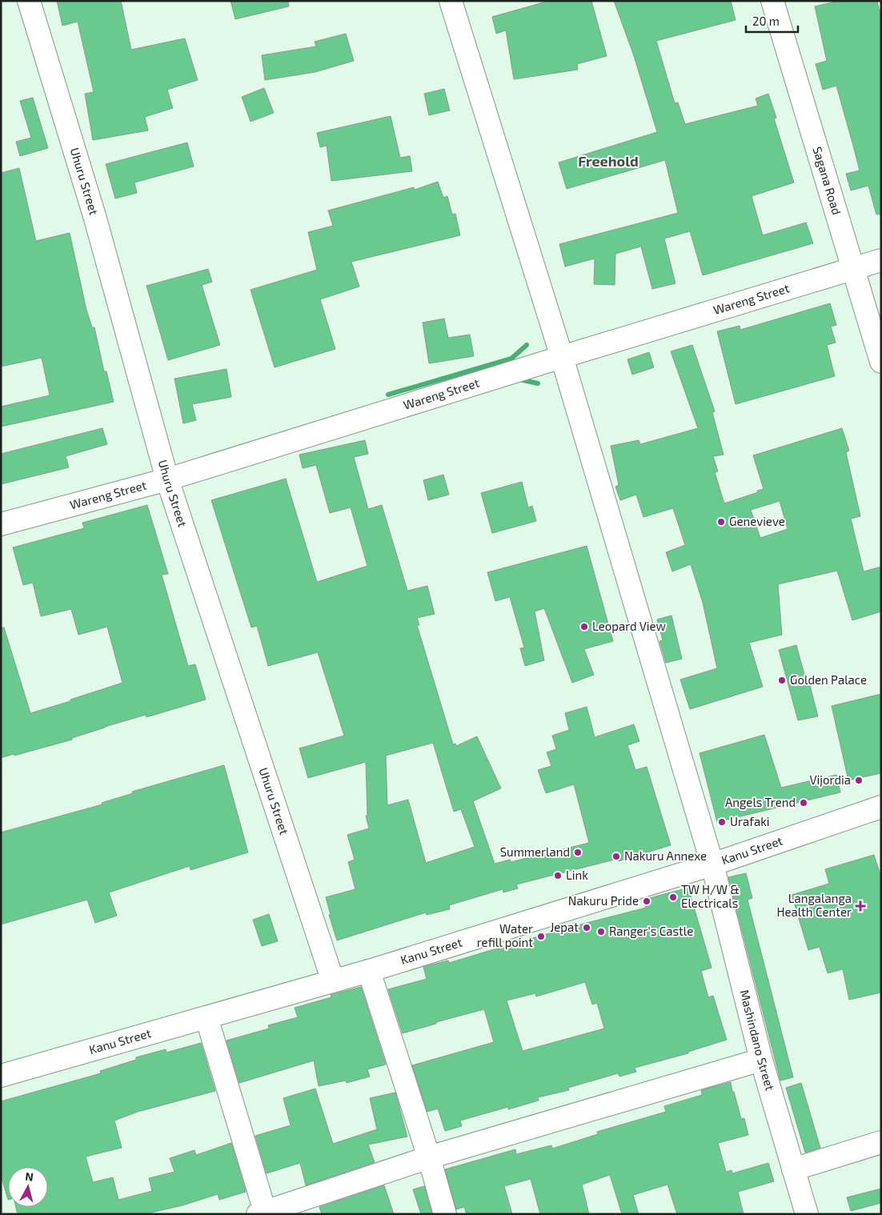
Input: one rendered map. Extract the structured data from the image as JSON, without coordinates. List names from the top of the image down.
{
  "streets": {
    "street": [
      "Sagana Road",
      "Uhuru Street",
      "Wareng Street",
      "Kanu Street",
      "Mashindano Street"
    ]
  },
  "crossings": [
    ["Sagana Road", "Wareng Street"],
    ["Uhuru Street", "Wareng Street"],
    ["Uhuru Street", "Kanu Street"],
    ["Wareng Street", "Mashindano Street"],
    ["Kanu Street", "Mashindano Street"]
  ],
  "districts": ["Freehold"],
  "places": {
    "other": [
      "Genevieve",
      "Leopard View",
      "Golden Palace",
      "Vijordia",
      "Angels Trend",
      "Urafaki",
      "Summerland",
      "Nakuru Annexe",
      "Link",
      "TW H/W & Electricals",
      "Nakuru Pride",
      "Jepat",
      "Ranger's Castle",
      "Water refill point"
    ],
    "health": ["Langalanga Health Center"]
  },
  "scale_bar": "20 m",
  "north": "top"
}
